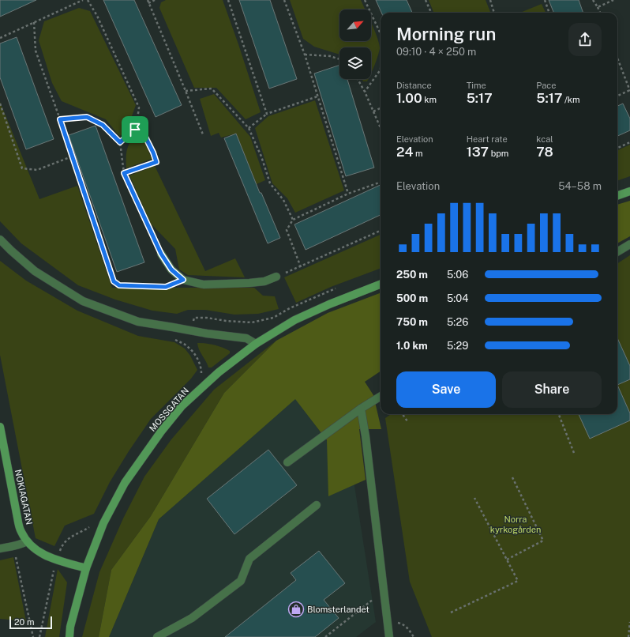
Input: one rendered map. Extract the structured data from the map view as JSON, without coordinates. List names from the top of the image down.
{
  "streets": {
    "street": ["MOSSGATAN", "NOKIAGATAN"]
  },
  "crossings": [
    ["MOSSGATAN", "NOKIAGATAN"]
  ],
  "parks": ["Norra kyrkogården"],
  "places": {
    "shop": ["Blomsterlandet"]
  },
  "scale_bar": "20 m",
  "north": "top right",
  "page": {
    "heading": ["Morning run", "09:10 · 4 × 250 m"],
    "stats": [
      ["Distance", "1.00 km"],
      ["Time", "5:17"],
      ["Pace", "5:17 /km"],
      ["Elevation", "24 m"],
      ["Heart rate", "137 bpm"],
      ["kcal", "78"]
    ],
    "chart": ["Elevation", "54–58 m"],
    "list": [
      {
        "name": "250 m",
        "note": "5:06"
      },
      {
        "name": "500 m",
        "note": "5:04"
      },
      {
        "name": "750 m",
        "note": "5:26"
      },
      {
        "name": "1.0 km",
        "note": "5:29"
      }
    ],
    "buttons": ["Save", "Share"],
    "scale": "20 m"
  }
}
